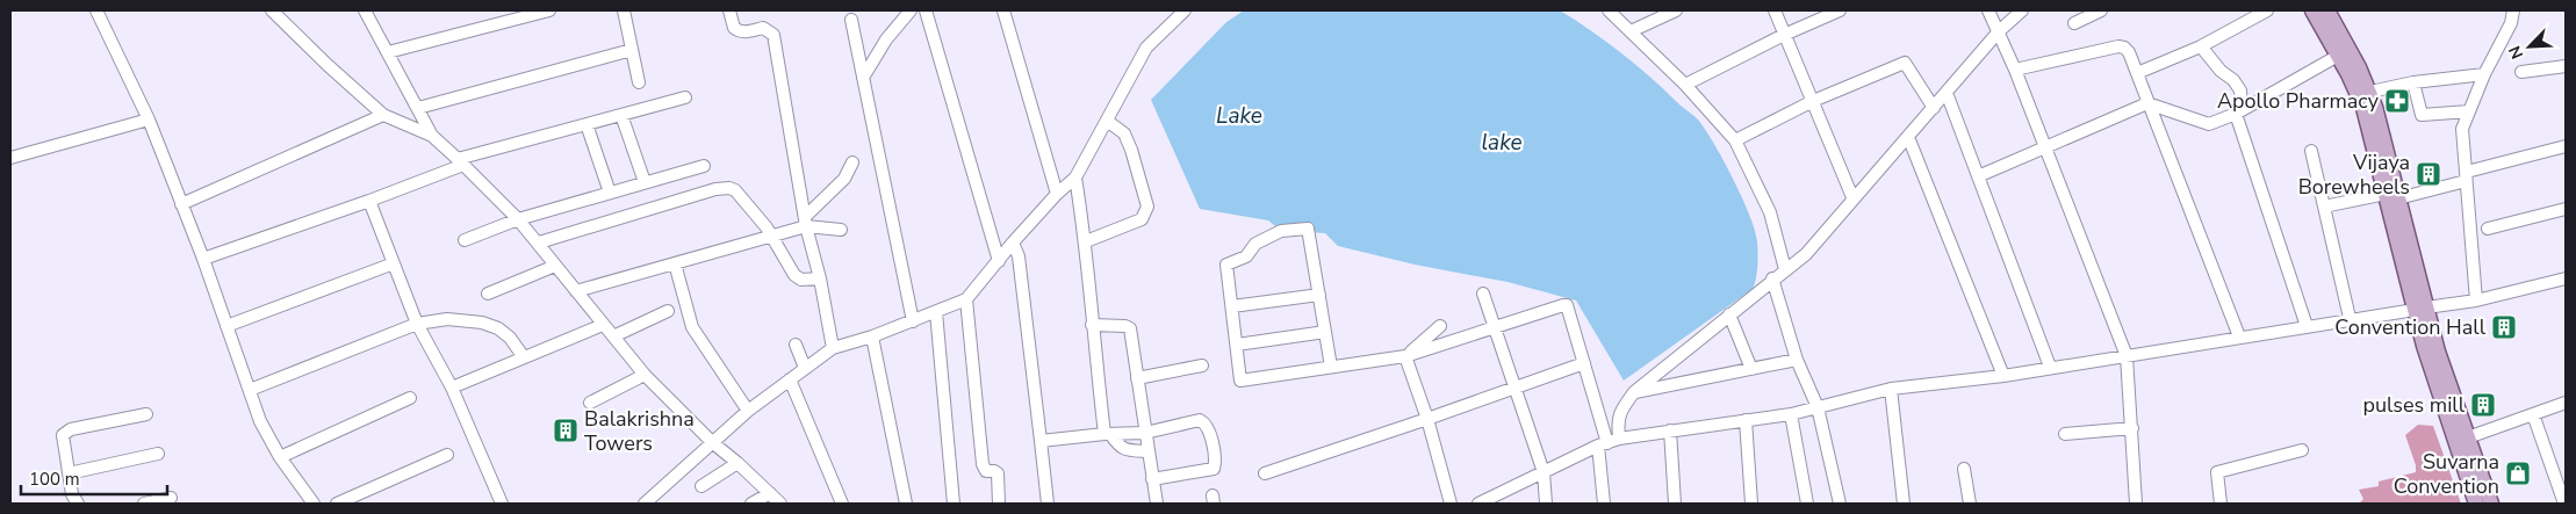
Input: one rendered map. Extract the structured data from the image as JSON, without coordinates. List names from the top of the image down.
{
  "water": ["Lake", "lake"],
  "places": {
    "pharmacy": ["Apollo Pharmacy"],
    "building": [
      "Vijaya Borewheels",
      "Convention Hall",
      "pulses mill",
      "Balakrishna Towers"
    ],
    "shop": ["Suvarna Convention"]
  },
  "scale_bar": "100 m",
  "north": "bottom left"
}
